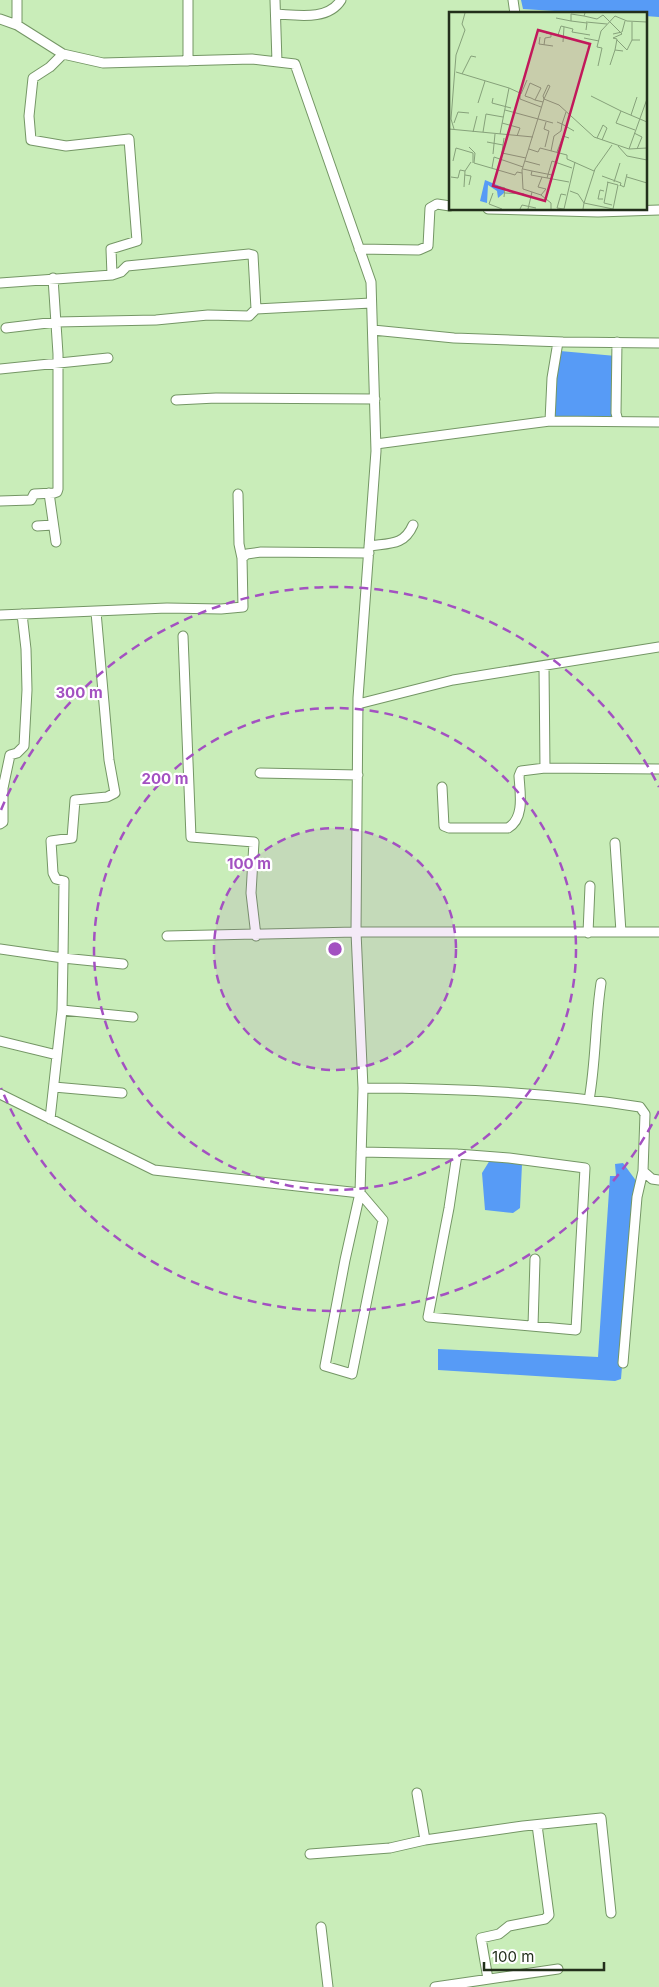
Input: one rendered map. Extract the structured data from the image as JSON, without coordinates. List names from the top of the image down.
{
  "scale_bar": "100 m",
  "rings": ["300 m", "200 m", "100 m"]
}
